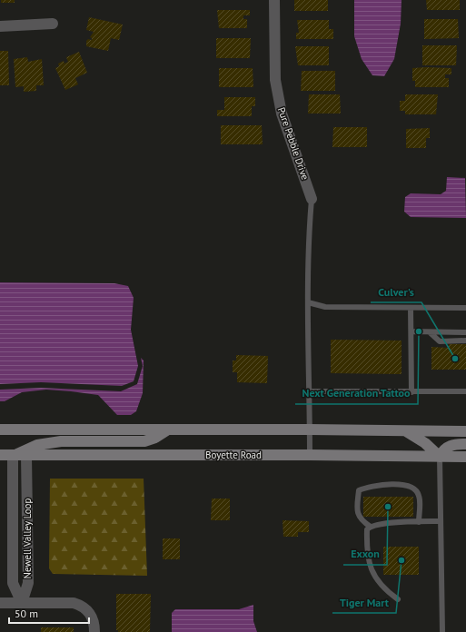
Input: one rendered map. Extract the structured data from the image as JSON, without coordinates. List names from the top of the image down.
{
  "streets": {
    "main road": ["Boyette Road"],
    "street": ["Pure Pebble Drive", "Newell Valley Loop"]
  },
  "crossings": [
    ["Boyette Road", "Newell Valley Loop"]
  ],
  "places": [
    "Next Generation Tattoo",
    "Culver's",
    "Exxon",
    "Tiger Mart"
  ],
  "scale_bar": "50 m"
}
